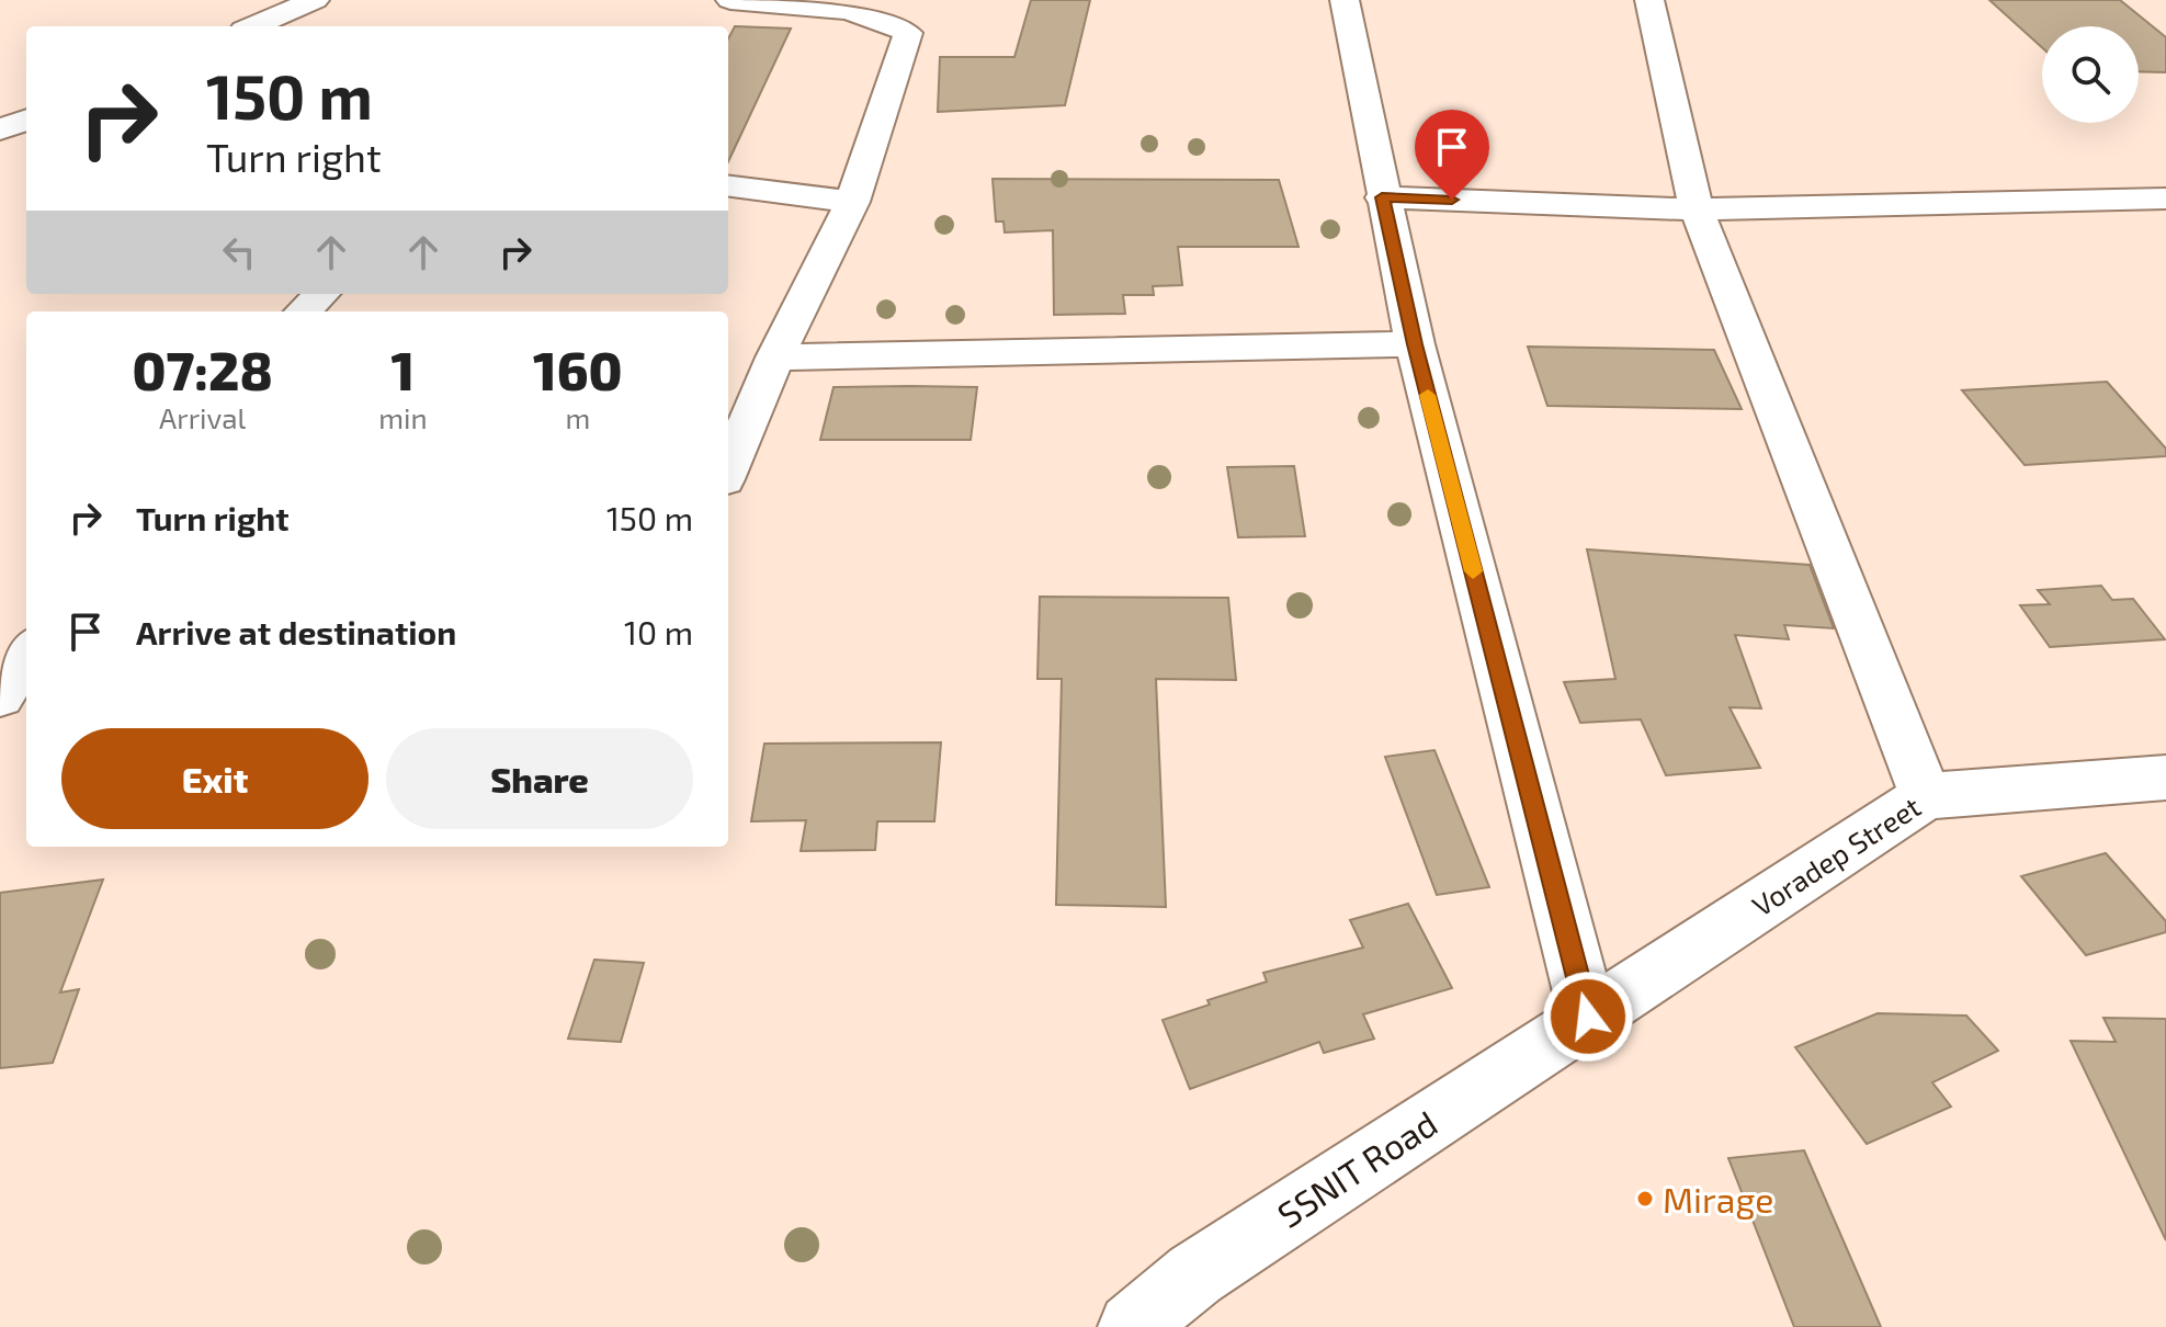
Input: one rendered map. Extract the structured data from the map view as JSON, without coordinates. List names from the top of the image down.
{
  "streets": {
    "street": ["Voradep Street", "SSNIT Road"]
  },
  "crossings": [
    ["Voradep Street", "SSNIT Road"]
  ],
  "places": ["Mirage"],
  "page": {
    "turn": ["150 m", "Turn right"],
    "eta": [
      "07:28",
      "Arrival",
      "1",
      "min",
      "160",
      "m"
    ],
    "list": [
      {
        "name": "Turn right",
        "value": "150 m"
      },
      {
        "name": "Arrive at destination",
        "value": "10 m"
      }
    ],
    "buttons": ["Exit", "Share"]
  }
}
